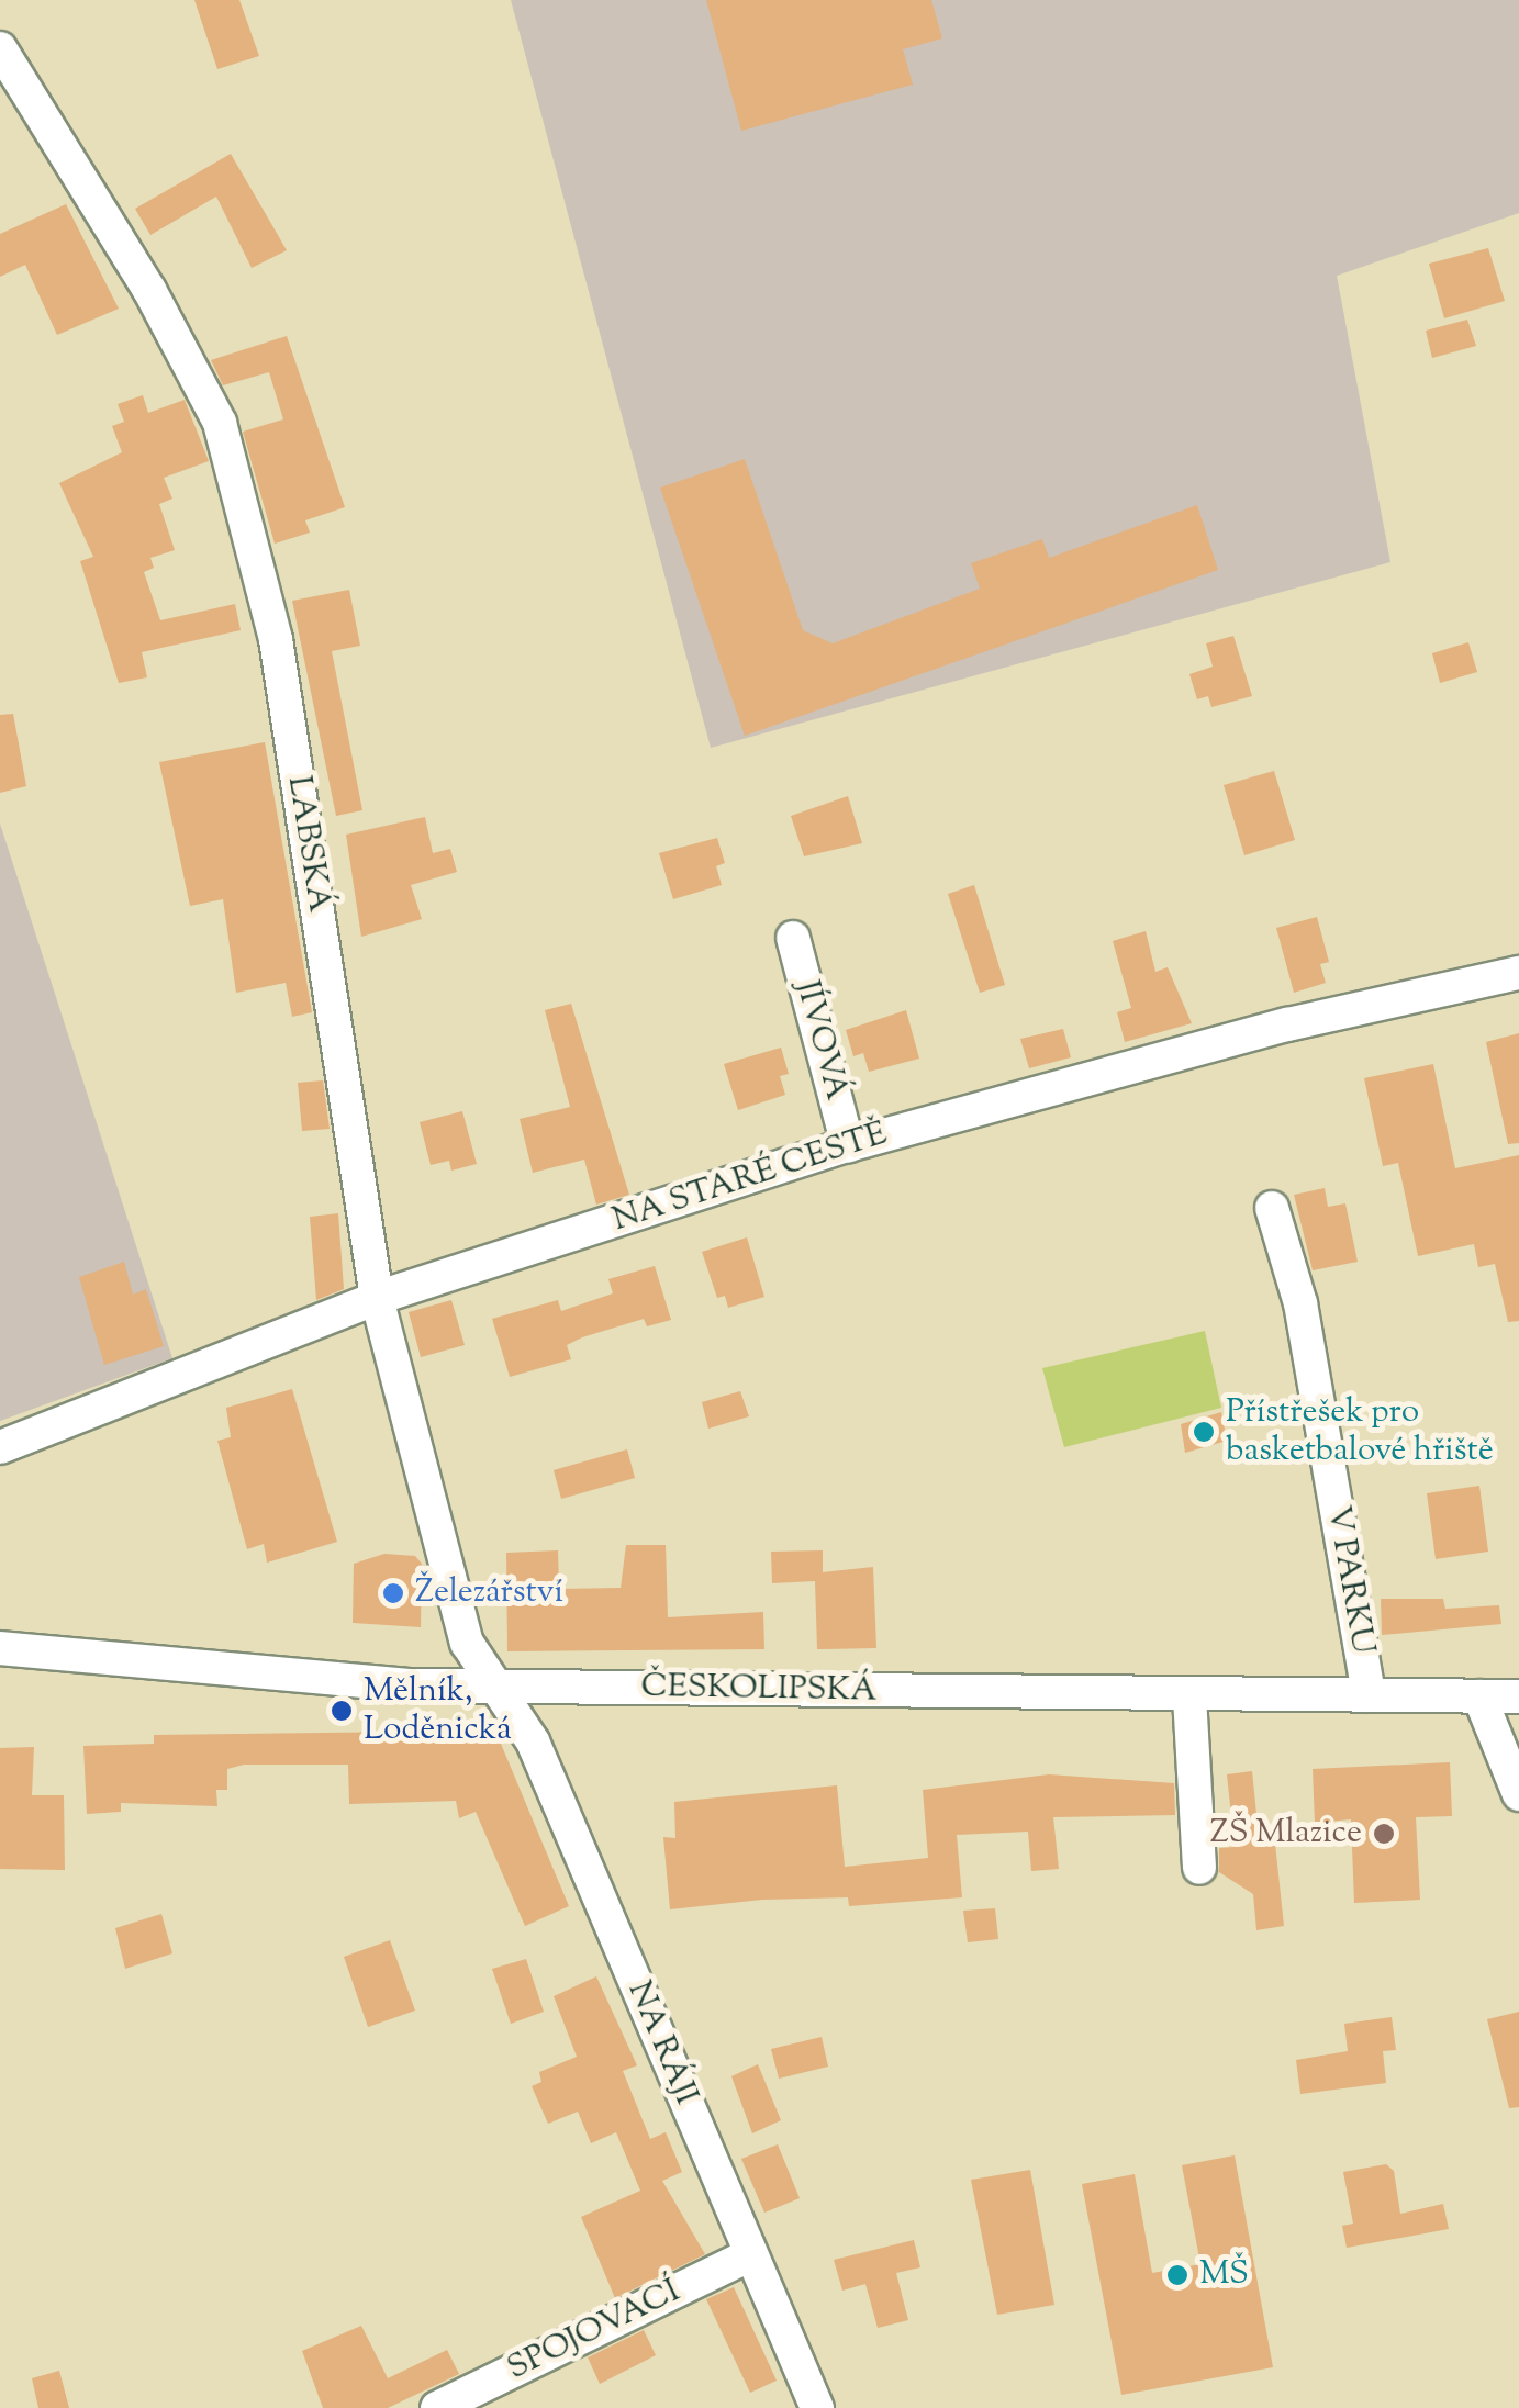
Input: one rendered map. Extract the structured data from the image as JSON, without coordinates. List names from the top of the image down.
{
  "streets": {
    "street": [
      "LABSKÁ",
      "JÍVOVÁ",
      "NA STARÉ CESTĚ",
      "V PARKU",
      "ČESKOLIPSKÁ",
      "NA RÁJI",
      "SPOJOVACÍ"
    ]
  },
  "crossings": [
    ["LABSKÁ", "NA STARÉ CESTĚ"],
    ["LABSKÁ", "ČESKOLIPSKÁ"],
    ["LABSKÁ", "NA RÁJI"],
    ["JÍVOVÁ", "NA STARÉ CESTĚ"],
    ["V PARKU", "ČESKOLIPSKÁ"],
    ["ČESKOLIPSKÁ", "NA RÁJI"],
    ["NA RÁJI", "SPOJOVACÍ"]
  ],
  "places": [
    "Přístřešek pro basketbalové hřiště",
    "Železářství",
    "Mělník, Loděnická",
    "ZŠ Mlazice",
    "MŠ"
  ]
}
